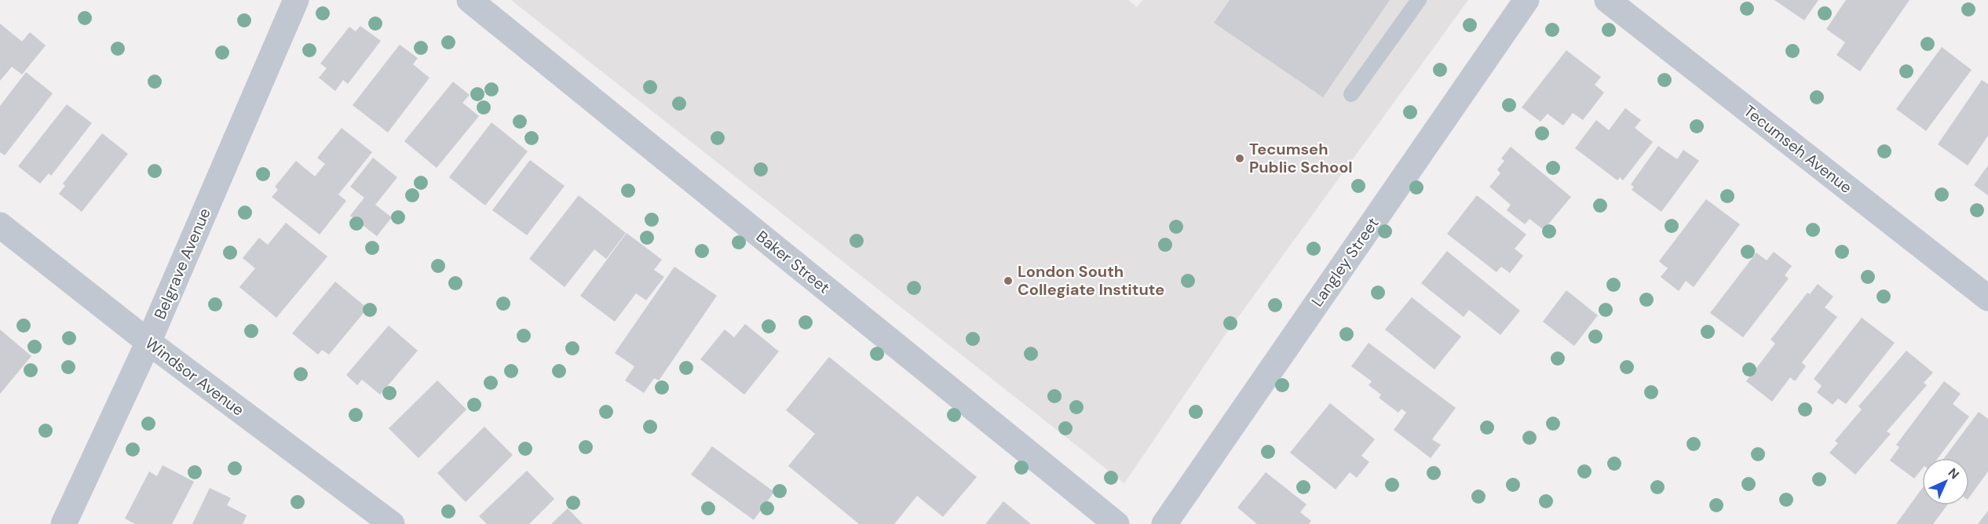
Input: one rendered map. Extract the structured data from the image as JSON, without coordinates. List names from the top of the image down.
{
  "streets": {
    "street": [
      "Tecumseh Avenue",
      "Baker Street",
      "Langley Street",
      "Belgrave Avenue",
      "Windsor Avenue"
    ]
  },
  "crossings": [
    ["Belgrave Avenue", "Windsor Avenue"]
  ],
  "places": ["Tecumseh Public School", "London South Collegiate Institute"],
  "north": "top right"
}
